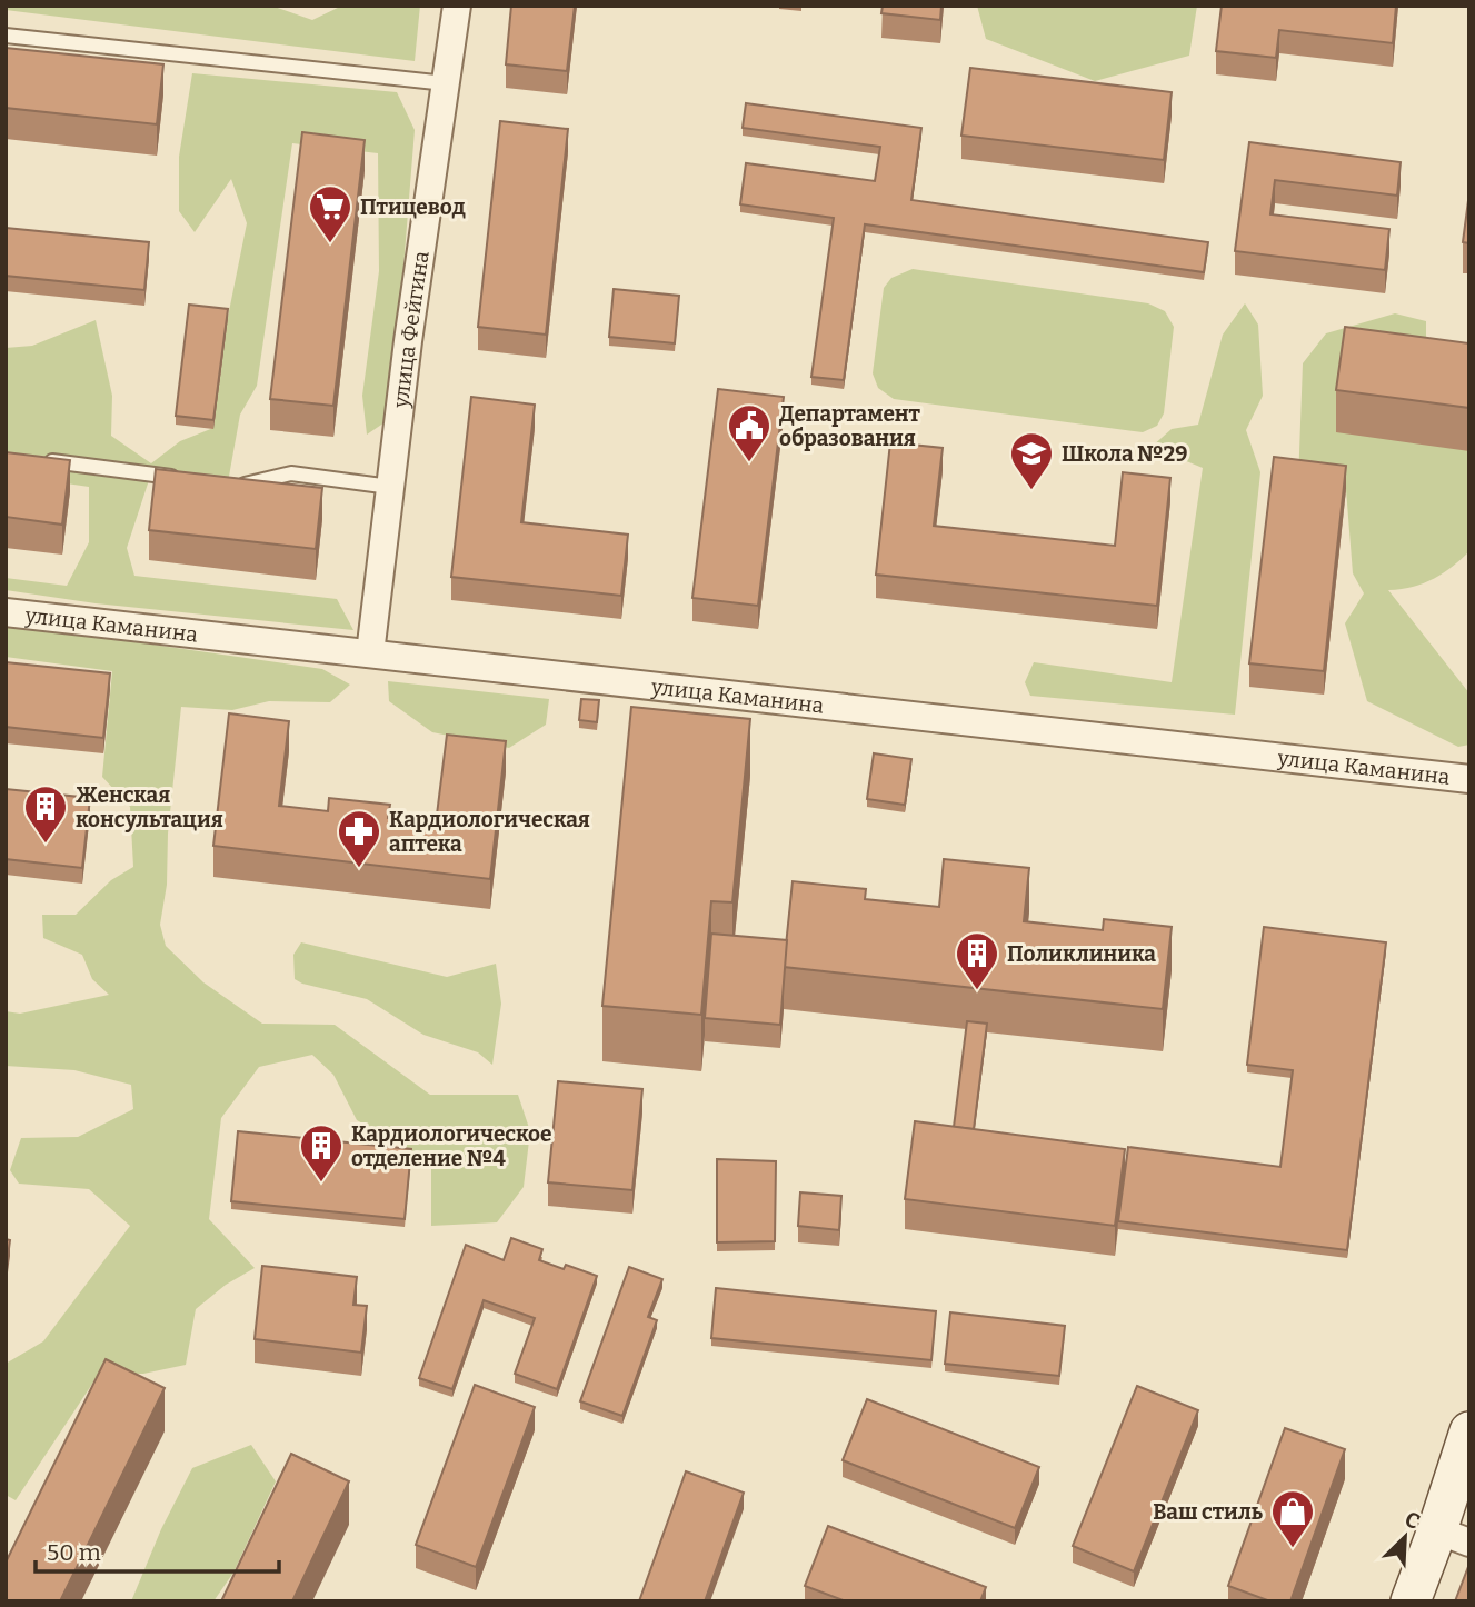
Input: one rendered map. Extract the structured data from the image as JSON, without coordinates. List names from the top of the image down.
{
  "streets": {
    "street": ["улица Фейгина", "улица Каманина"]
  },
  "crossings": [
    ["улица Фейгина", "улица Каманина"]
  ],
  "places": {
    "supermarket": ["Птицевод"],
    "public building": ["Департамент образования"],
    "school or university": ["Школа №29"],
    "building": ["Женская консультация", "Поликлиника", "Кардиологическое отделение №4"],
    "pharmacy": ["Кардиологическая аптека"],
    "shop": ["Ваш стиль"]
  },
  "scale_bar": "50 m",
  "north": "top right"
}
